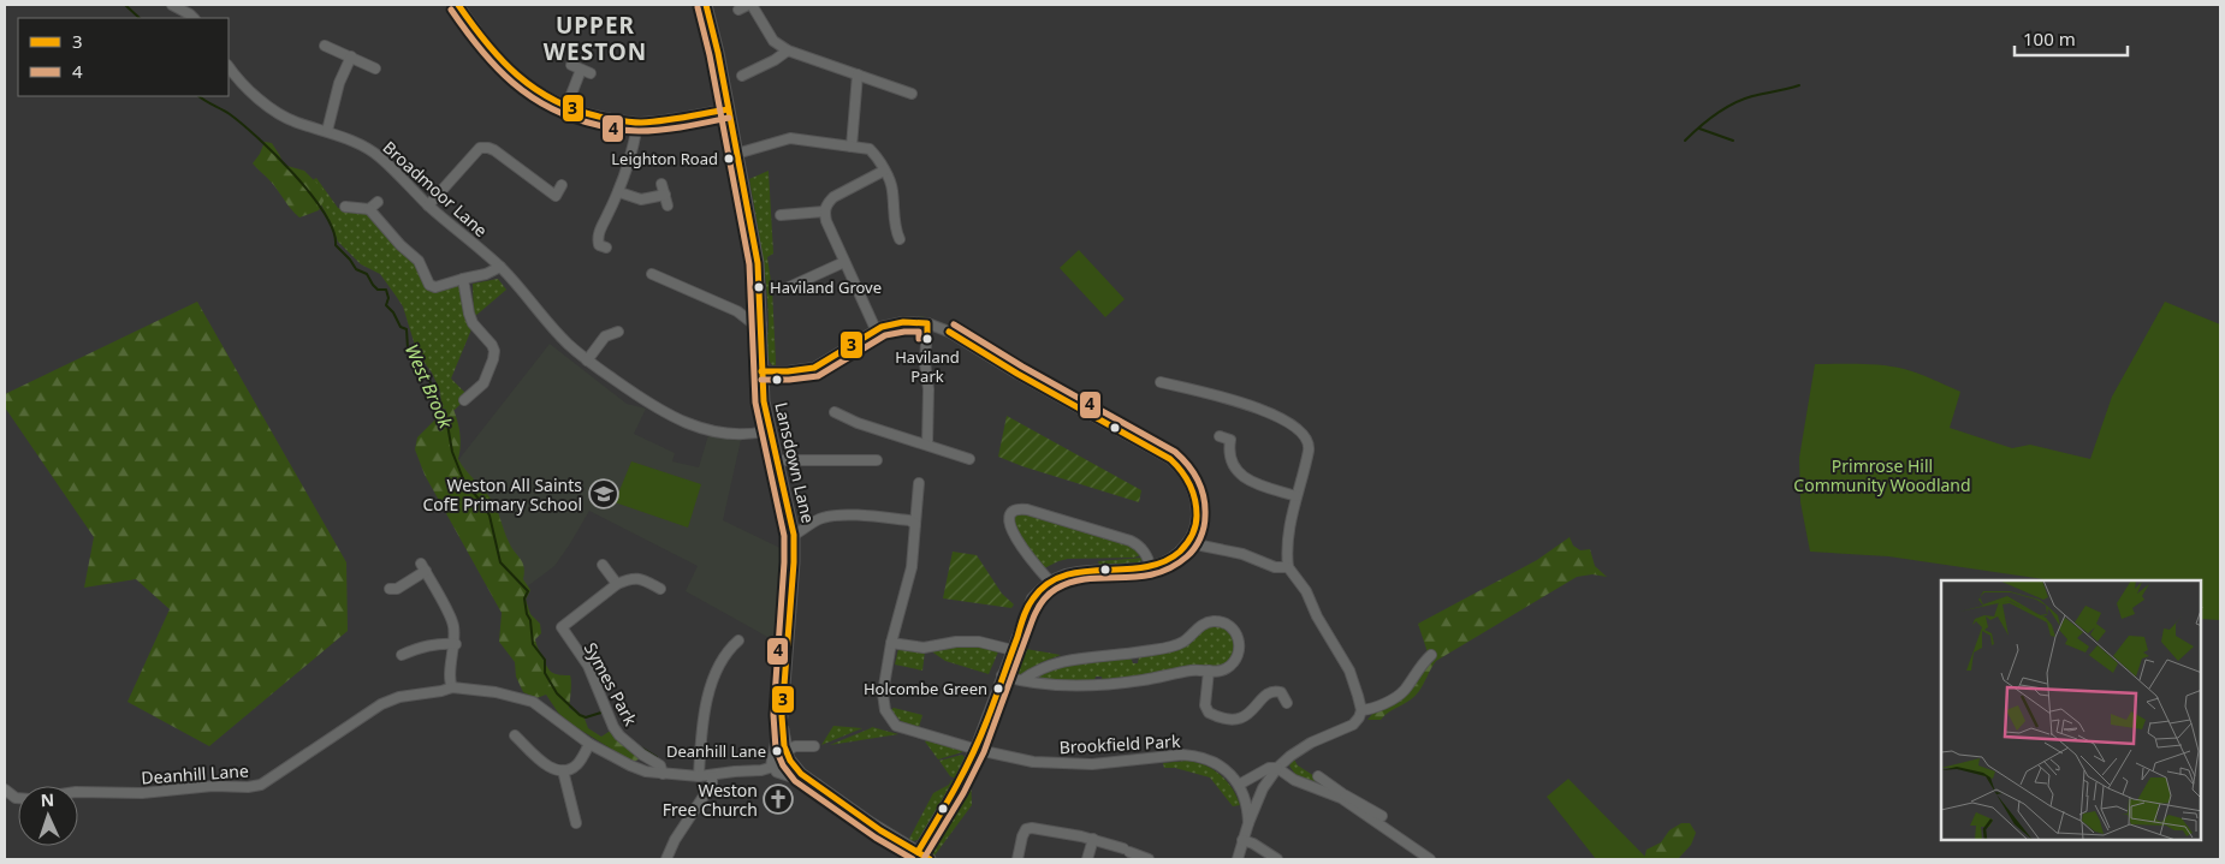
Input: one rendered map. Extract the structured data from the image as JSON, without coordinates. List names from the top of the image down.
{
  "streets": {
    "street": [
      "Broadmoor Lane",
      "Lansdown Lane",
      "Symes Park",
      "Brookfield Park",
      "Deanhill Lane"
    ]
  },
  "crossings": [
    ["Broadmoor Lane", "Lansdown Lane"],
    ["Lansdown Lane", "Deanhill Lane"],
    ["Symes Park", "Deanhill Lane"]
  ],
  "districts": ["UPPER WESTON"],
  "water": ["West Brook"],
  "parks": ["Primrose Hill Community Woodland"],
  "places": {
    "other": [
      "Leighton Road",
      "Haviland Grove",
      "Haviland Park",
      "Holcombe Green",
      "Deanhill Lane"
    ],
    "school or university": ["Weston All Saints CofE Primary School"],
    "church": ["Weston Free Church"]
  },
  "lines": ["transit line 3", "transit line 4"],
  "legend": ["3", "4"],
  "scale_bar": "100 m",
  "north": "top"
}
